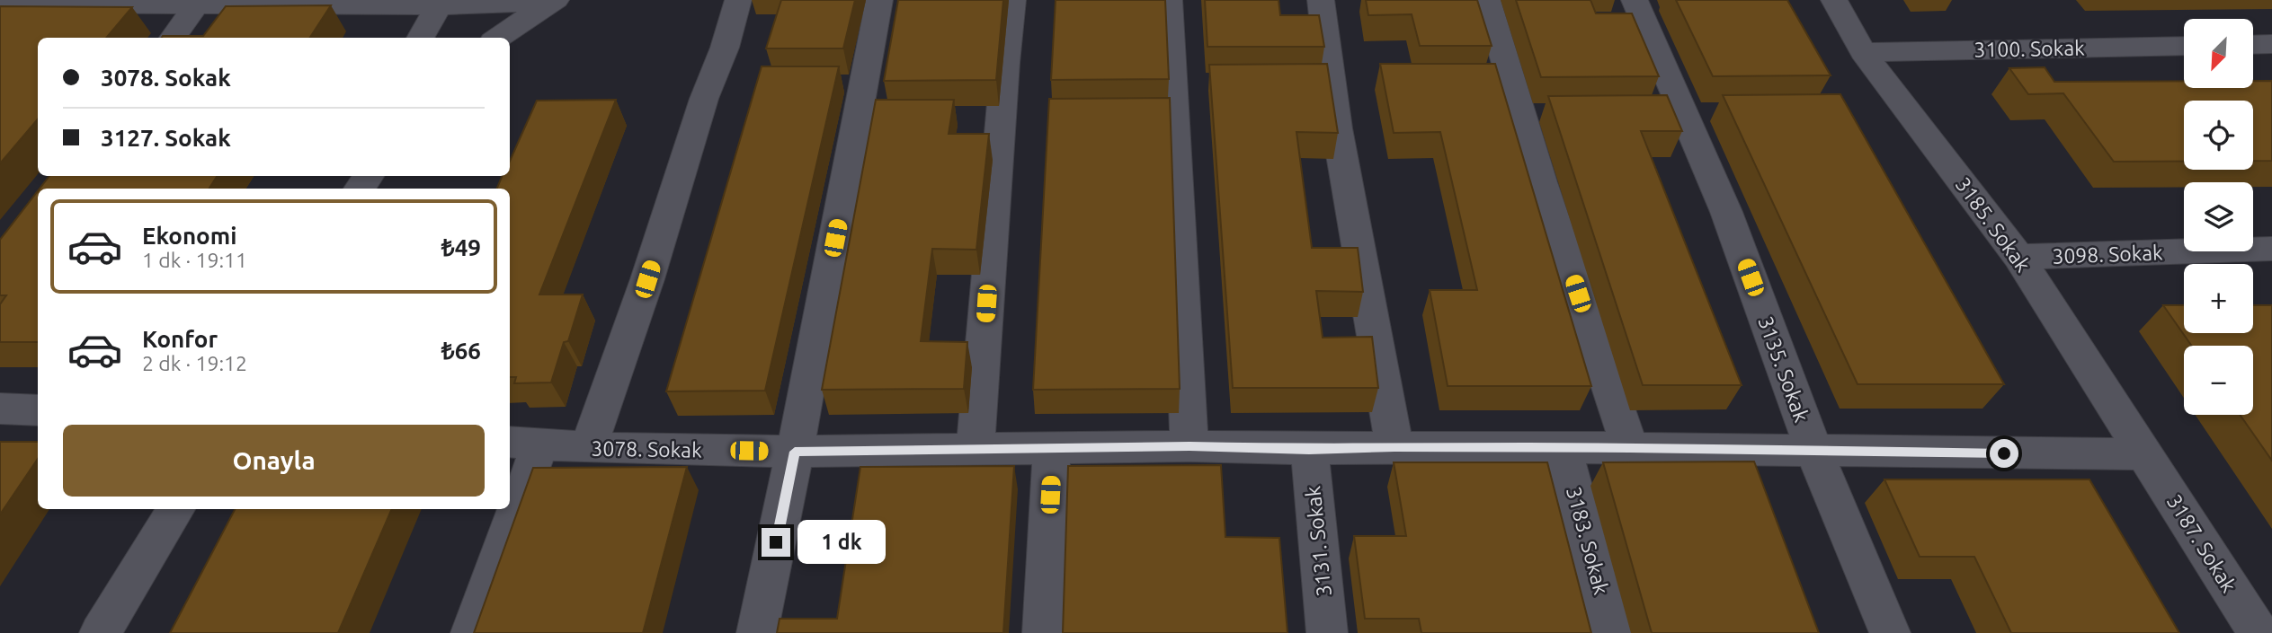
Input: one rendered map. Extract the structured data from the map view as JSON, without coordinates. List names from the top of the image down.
{
  "streets": {
    "street": [
      "3100. Sokak",
      "3185. Sokak",
      "3098. Sokak",
      "3135. Sokak",
      "3078. Sokak",
      "3183. Sokak",
      "3131. Sokak",
      "3187. Sokak"
    ]
  },
  "crossings": [
    ["3100. Sokak", "3185. Sokak"],
    ["3185. Sokak", "3098. Sokak"],
    ["3185. Sokak", "3078. Sokak"],
    ["3185. Sokak", "3187. Sokak"],
    ["3135. Sokak", "3078. Sokak"],
    ["3078. Sokak", "3183. Sokak"],
    ["3078. Sokak", "3131. Sokak"],
    ["3078. Sokak", "3187. Sokak"]
  ],
  "north": "bottom left",
  "page": {
    "map_buttons": ["+", "−"],
    "banner": ["3078. Sokak", "3127. Sokak"],
    "list": [
      {
        "name": "Ekonomi",
        "note": "1 dk · 19:11",
        "value": "₺49"
      },
      {
        "name": "Konfor",
        "note": "2 dk · 19:12",
        "value": "₺66"
      }
    ],
    "buttons": "Onayla",
    "bubble": "1 dk"
  }
}
